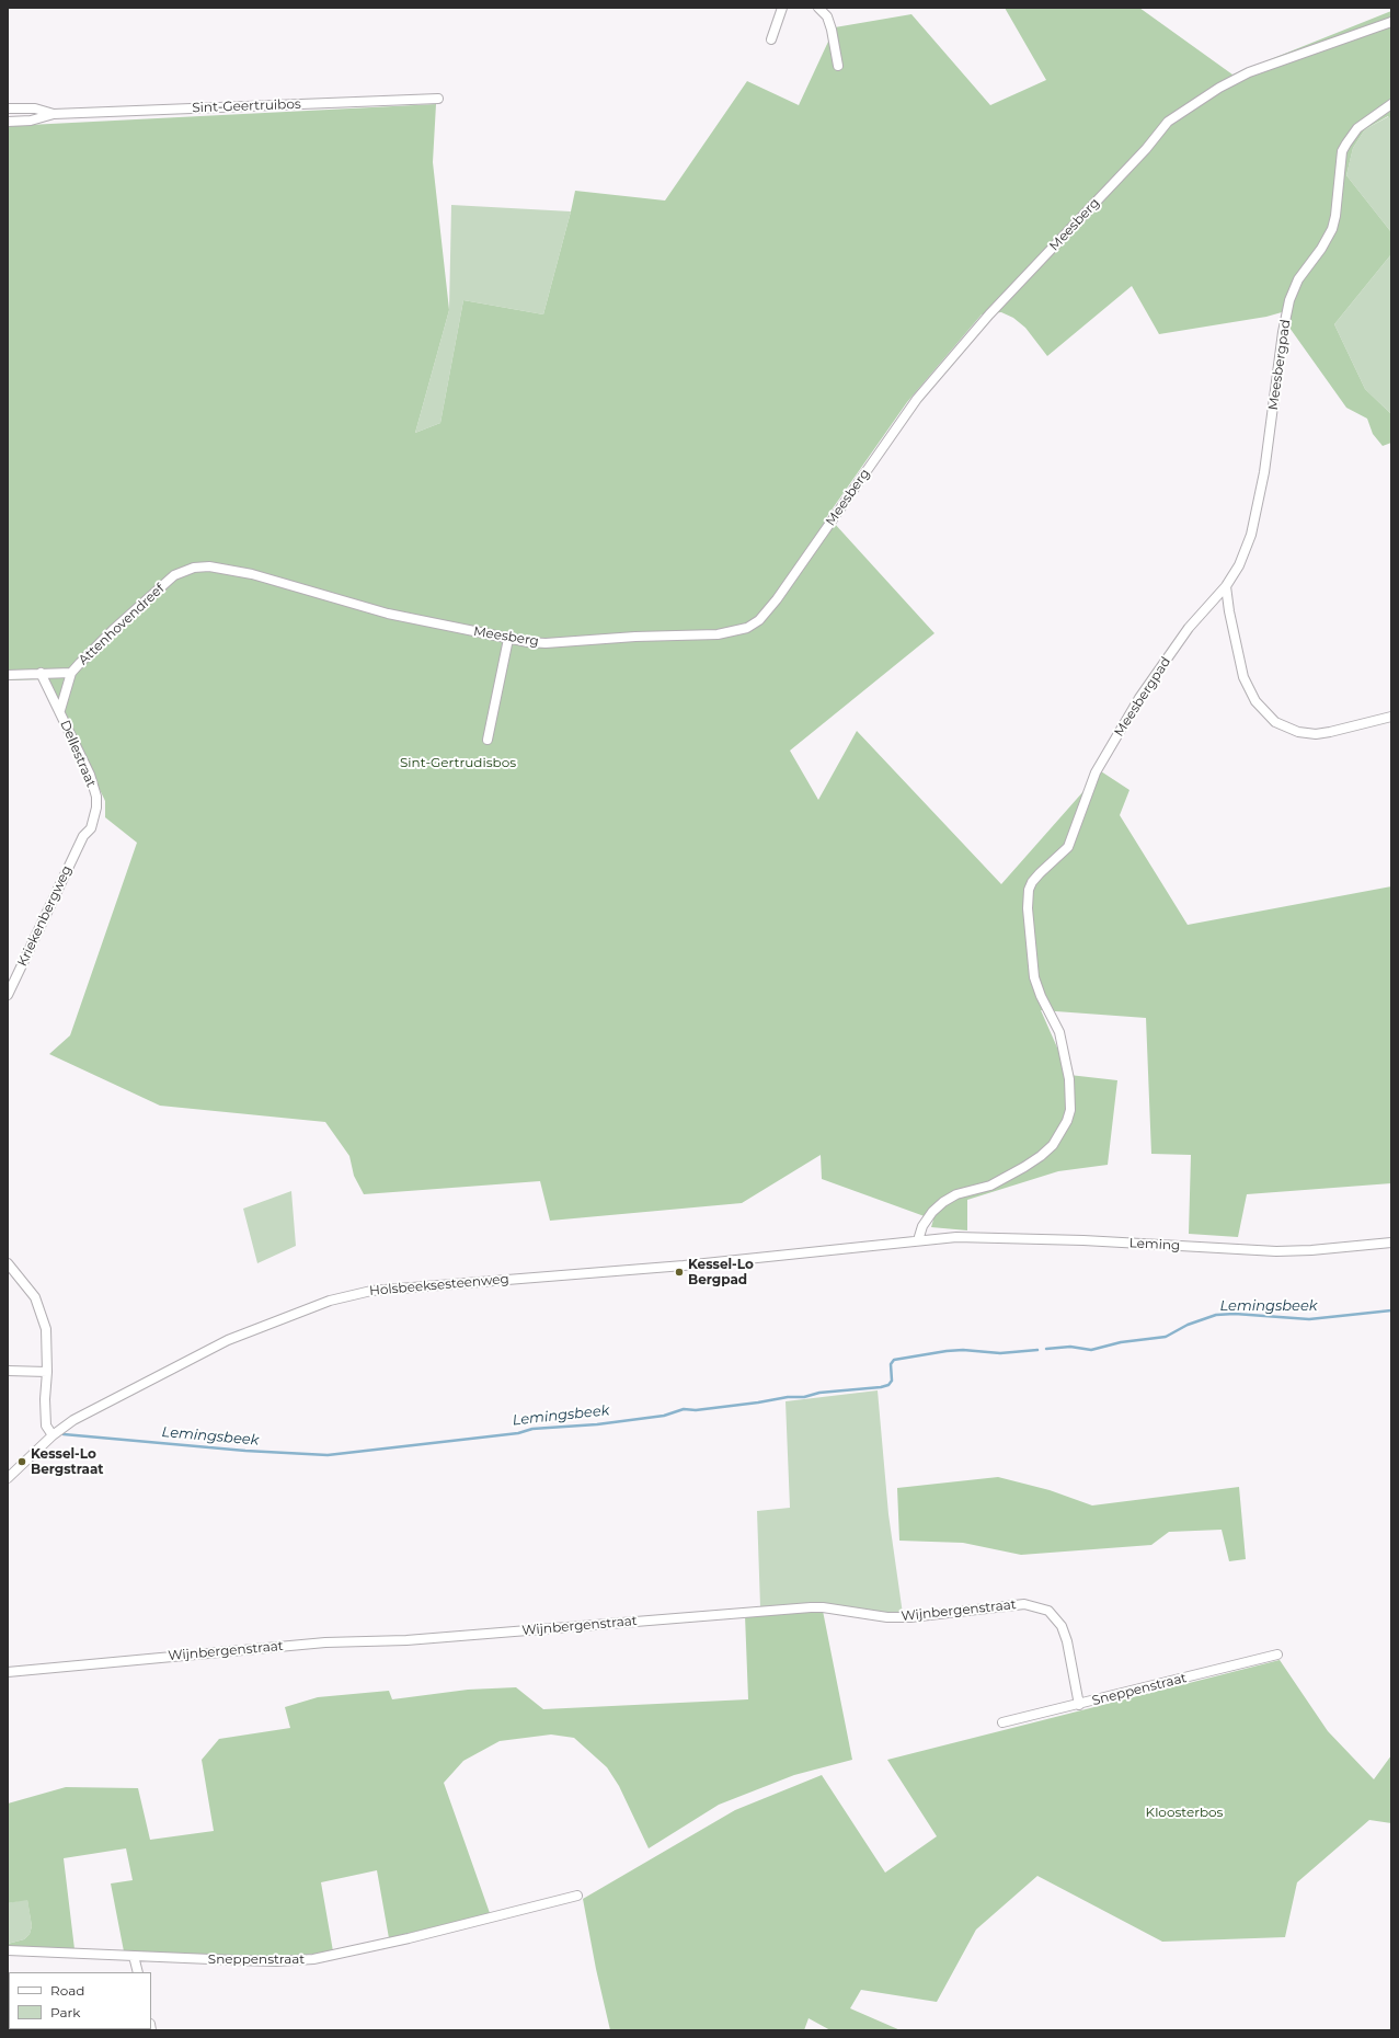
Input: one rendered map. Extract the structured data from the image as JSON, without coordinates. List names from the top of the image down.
{
  "streets": {
    "street": [
      "Sint-Geertruibos",
      "Meesberg",
      "Meesbergpad",
      "Attenhovendreef",
      "Dellestraat",
      "Kriekenbergweg",
      "Leming",
      "Holsbeeksesteenweg",
      "Wijnbergenstraat",
      "Sneppenstraat"
    ]
  },
  "crossings": [
    ["Meesberg", "Attenhovendreef"],
    ["Meesbergpad", "Leming"],
    ["Meesbergpad", "Holsbeeksesteenweg"],
    ["Attenhovendreef", "Dellestraat"],
    ["Dellestraat", "Kriekenbergweg"],
    ["Leming", "Holsbeeksesteenweg"],
    ["Wijnbergenstraat", "Sneppenstraat"]
  ],
  "water": ["Lemingsbeek"],
  "parks": ["Sint-Gertrudisbos", "Kloosterbos"],
  "places": ["Kessel-Lo Bergpad", "Kessel-Lo Bergstraat"],
  "legend": ["Road", "Park"]
}
